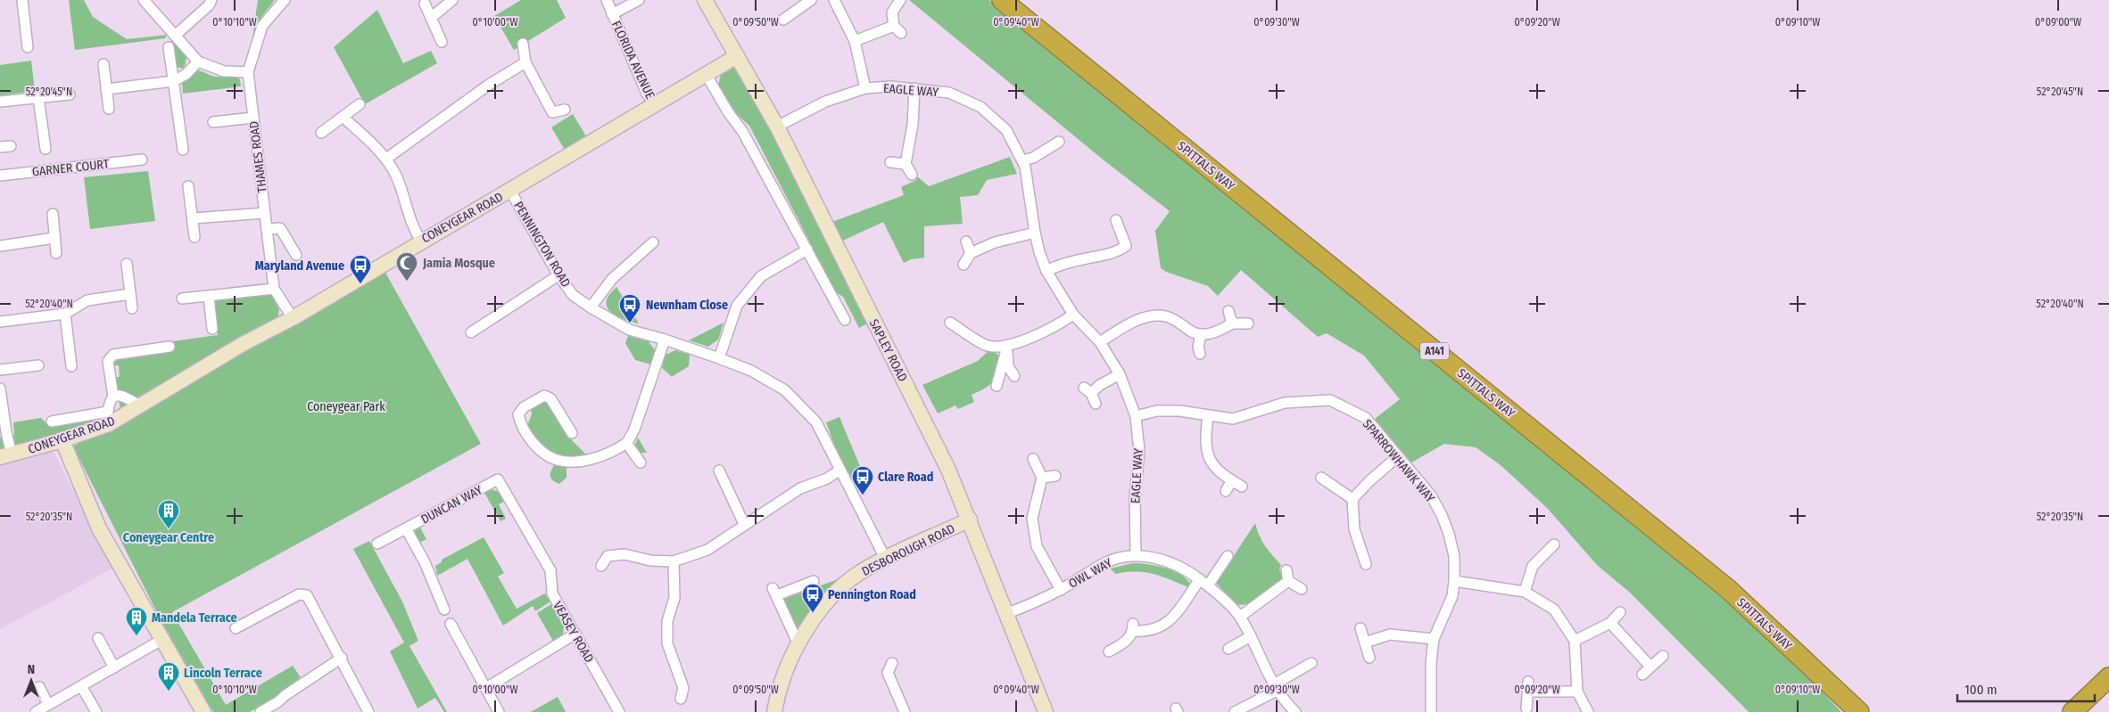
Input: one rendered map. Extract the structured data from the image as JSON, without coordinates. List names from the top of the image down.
{
  "streets": {
    "highway": ["SPITTALS WAY", "A141"],
    "street": [
      "FLORIDA AVENUE",
      "EAGLE WAY",
      "THAMES ROAD",
      "GARNER COURT",
      "CONEYGEAR ROAD",
      "PENNINGTON ROAD",
      "SAPLEY ROAD",
      "SPARROWHAWK WAY",
      "DUNCAN WAY",
      "DESBOROUGH ROAD",
      "OWL WAY",
      "VEASEY ROAD"
    ]
  },
  "crossings": [
    ["FLORIDA AVENUE", "CONEYGEAR ROAD"],
    ["EAGLE WAY", "SAPLEY ROAD"],
    ["EAGLE WAY", "SPARROWHAWK WAY"],
    ["EAGLE WAY", "OWL WAY"],
    ["THAMES ROAD", "CONEYGEAR ROAD"],
    ["CONEYGEAR ROAD", "PENNINGTON ROAD"],
    ["CONEYGEAR ROAD", "SAPLEY ROAD"],
    ["PENNINGTON ROAD", "DESBOROUGH ROAD"],
    ["SAPLEY ROAD", "DESBOROUGH ROAD"],
    ["SAPLEY ROAD", "OWL WAY"],
    ["DUNCAN WAY", "VEASEY ROAD"]
  ],
  "parks": ["Coneygear Park"],
  "places": {
    "mosque": ["Jamia Mosque"],
    "bus stop": [
      "Maryland Avenue",
      "Newnham Close",
      "Clare Road",
      "Pennington Road"
    ],
    "building": ["Coneygear Centre", "Mandela Terrace", "Lincoln Terrace"]
  },
  "scale_bar": "100 m",
  "north": "top",
  "coordinates": [
    "0°10'10\"W",
    "0°10'00\"W",
    "0°09'50\"W",
    "0°09'40\"W",
    "0°09'30\"W",
    "0°09'20\"W",
    "0°09'10\"W",
    "0°09'00\"W",
    "52°20'45\"N",
    "52°20'40\"N",
    "52°20'35\"N"
  ]
}
